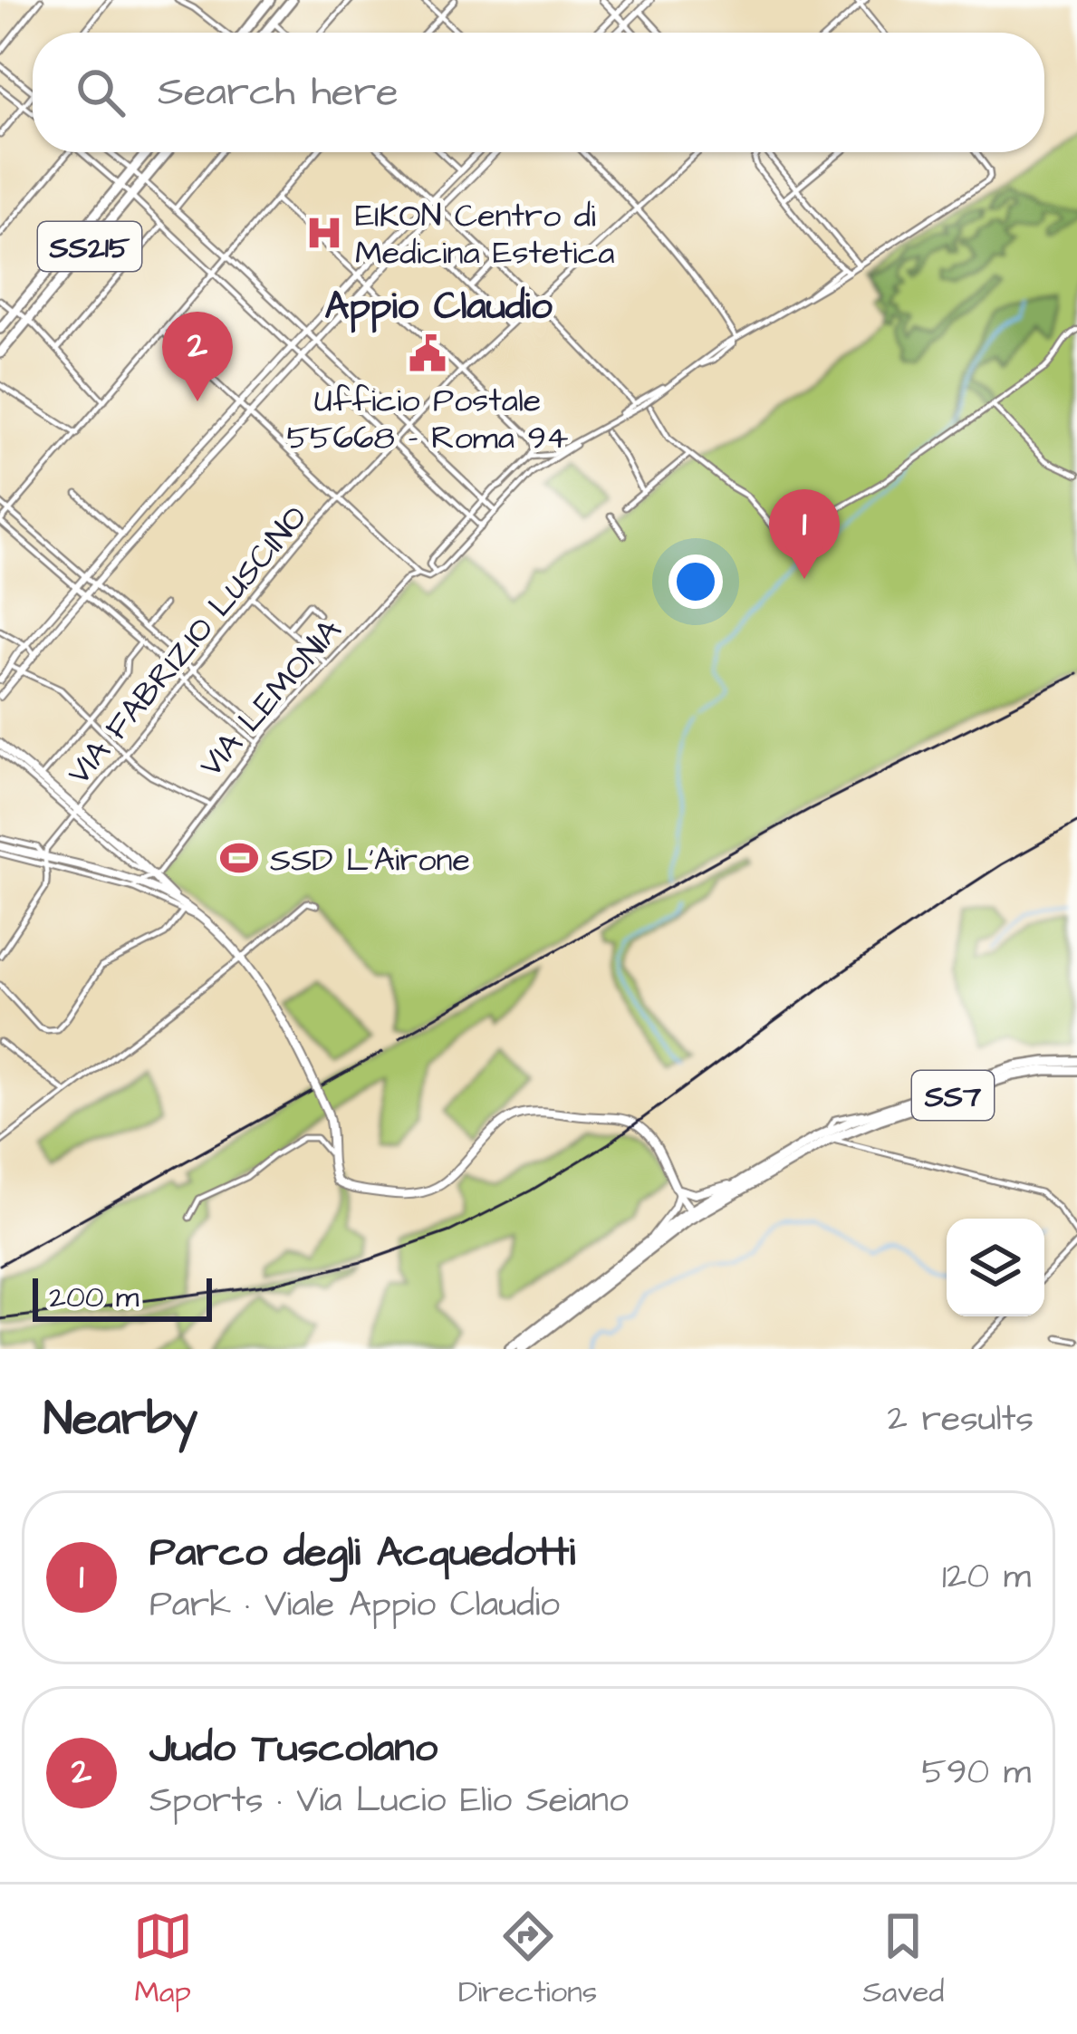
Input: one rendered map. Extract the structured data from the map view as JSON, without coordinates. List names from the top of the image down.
{
  "streets": {
    "main road": ["SS215", "SS7"],
    "street": ["VIA FABRIZIO LUSCINO", "VIA LEMONIA"]
  },
  "districts": ["Appio Claudio"],
  "places": {
    "hospital": ["EIKON Centro di Medicina Estetica"],
    "public building": ["Ufficio Postale 55668 – Roma 94"],
    "sports": ["SSD L'Airone"]
  },
  "scale_bar": "200 m",
  "page": {
    "search": "Search here",
    "pins": ["2", "1"],
    "scale": "200 m",
    "heading": ["Nearby", "2 results"],
    "list": [
      {
        "mark": "1",
        "name": "Parco degli Acquedotti",
        "note": "Park · Viale Appio Claudio",
        "value": "120 m"
      },
      {
        "mark": "2",
        "name": "Judo Tuscolano",
        "note": "Sports · Via Lucio Elio Seiano",
        "value": "590 m"
      }
    ],
    "nav": ["Map", "Directions", "Saved"]
  }
}
